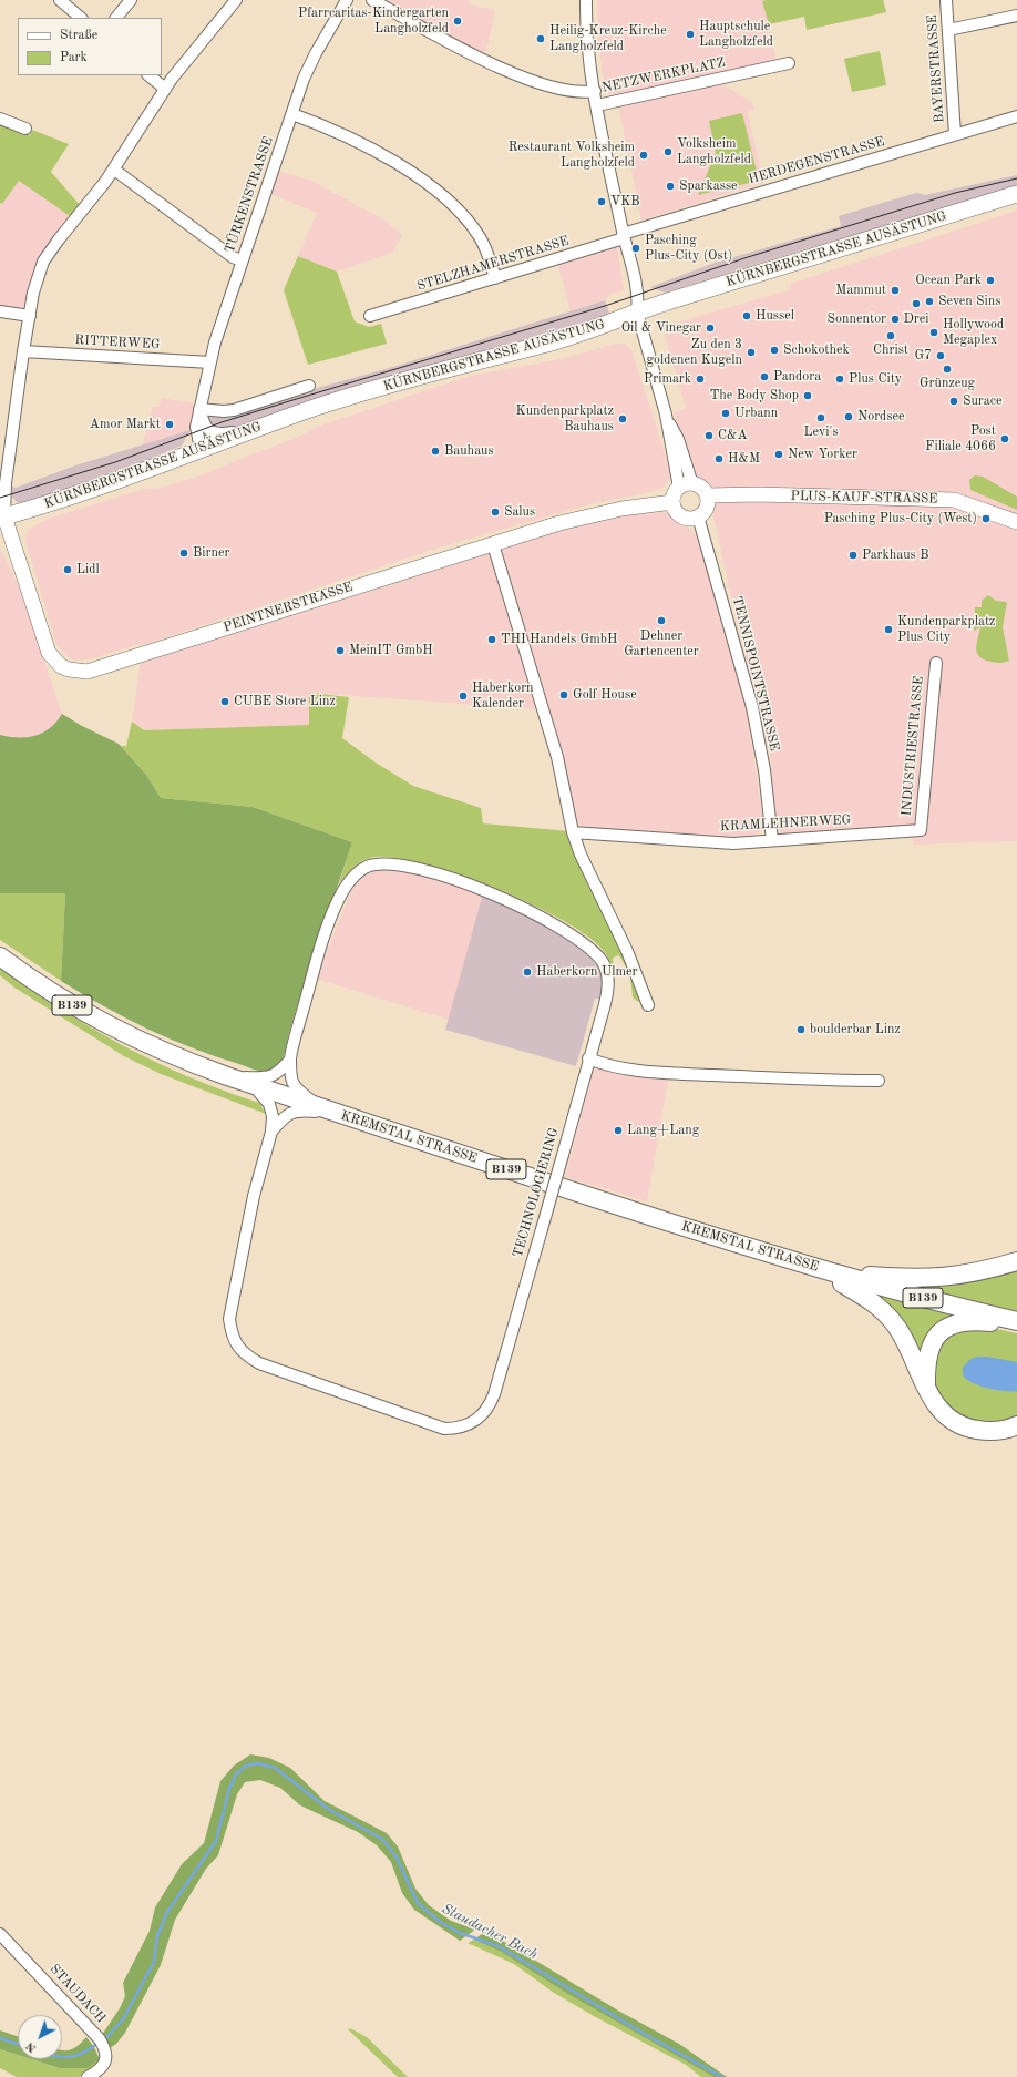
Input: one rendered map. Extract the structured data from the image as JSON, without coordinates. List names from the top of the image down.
{
  "streets": {
    "main road": ["KÜRNBERGSTRASSE AUSÄSTUNG", "B139", "KREMSTAL STRASSE"],
    "street": [
      "BAYERSTRASSE",
      "NETZWERKPLATZ",
      "HERDEGENSTRASSE",
      "TÜRKENSTRASSE",
      "STELZHAMERSTRASSE",
      "RITTERWEG",
      "PLUS-KAUF-STRASSE",
      "PEINTNERSTRASSE",
      "TENNISPOINTSTRASSE",
      "INDUSTRIESTRASSE",
      "KRAMLEHNERWEG",
      "TECHNOLOGIERING",
      "STAUDACH"
    ]
  },
  "crossings": [
    ["BAYERSTRASSE", "HERDEGENSTRASSE"],
    ["HERDEGENSTRASSE", "STELZHAMERSTRASSE"],
    ["TÜRKENSTRASSE", "KÜRNBERGSTRASSE AUSÄSTUNG"],
    ["TÜRKENSTRASSE", "RITTERWEG"],
    ["KÜRNBERGSTRASSE AUSÄSTUNG", "PEINTNERSTRASSE"],
    ["PLUS-KAUF-STRASSE", "PEINTNERSTRASSE"],
    ["PLUS-KAUF-STRASSE", "TENNISPOINTSTRASSE"],
    ["PEINTNERSTRASSE", "TENNISPOINTSTRASSE"],
    ["TENNISPOINTSTRASSE", "KRAMLEHNERWEG"],
    ["INDUSTRIESTRASSE", "KRAMLEHNERWEG"],
    ["B139", "KREMSTAL STRASSE"],
    ["KREMSTAL STRASSE", "TECHNOLOGIERING"]
  ],
  "water": ["Staudacher Bach"],
  "places": [
    "Pfarrcaritas-Kindergarten Langholzfeld",
    "Hauptschule Langholzfeld",
    "Heilig-Kreuz-Kirche Langholzfeld",
    "Volksheim Langholzfeld",
    "Restaurant Volksheim Langholzfeld",
    "Sparkasse",
    "VKB",
    "Pasching Plus-City (Ost)",
    "Ocean Park",
    "Mammut",
    "Seven Sins",
    "Drei",
    "Hussel",
    "Sonnentor",
    "Oil & Vinegar",
    "Hollywood Megaplex",
    "Christ",
    "Schokothek",
    "Zu den 3 goldenen Kugeln",
    "G7",
    "Grünzeug",
    "Pandora",
    "Primark",
    "Plus City",
    "The Body Shop",
    "Surace",
    "Urbann",
    "Nordsee",
    "Levi's",
    "Kundenparkplatz Bauhaus",
    "Amor Markt",
    "C&A",
    "Post Filiale 4066",
    "Bauhaus",
    "New Yorker",
    "H&M",
    "Salus",
    "Pasching Plus-City (West)",
    "Birner",
    "Parkhaus B",
    "Lidl",
    "Dehner Gartencenter",
    "Kundenparkplatz Plus City",
    "THI Handels GmbH",
    "MeinIT GmbH",
    "Golf House",
    "Haberkorn Kalender",
    "CUBE Store Linz",
    "Haberkorn Ulmer",
    "boulderbar Linz",
    "Lang+Lang"
  ],
  "legend": ["Straße", "Park"],
  "north": "bottom left"
}
